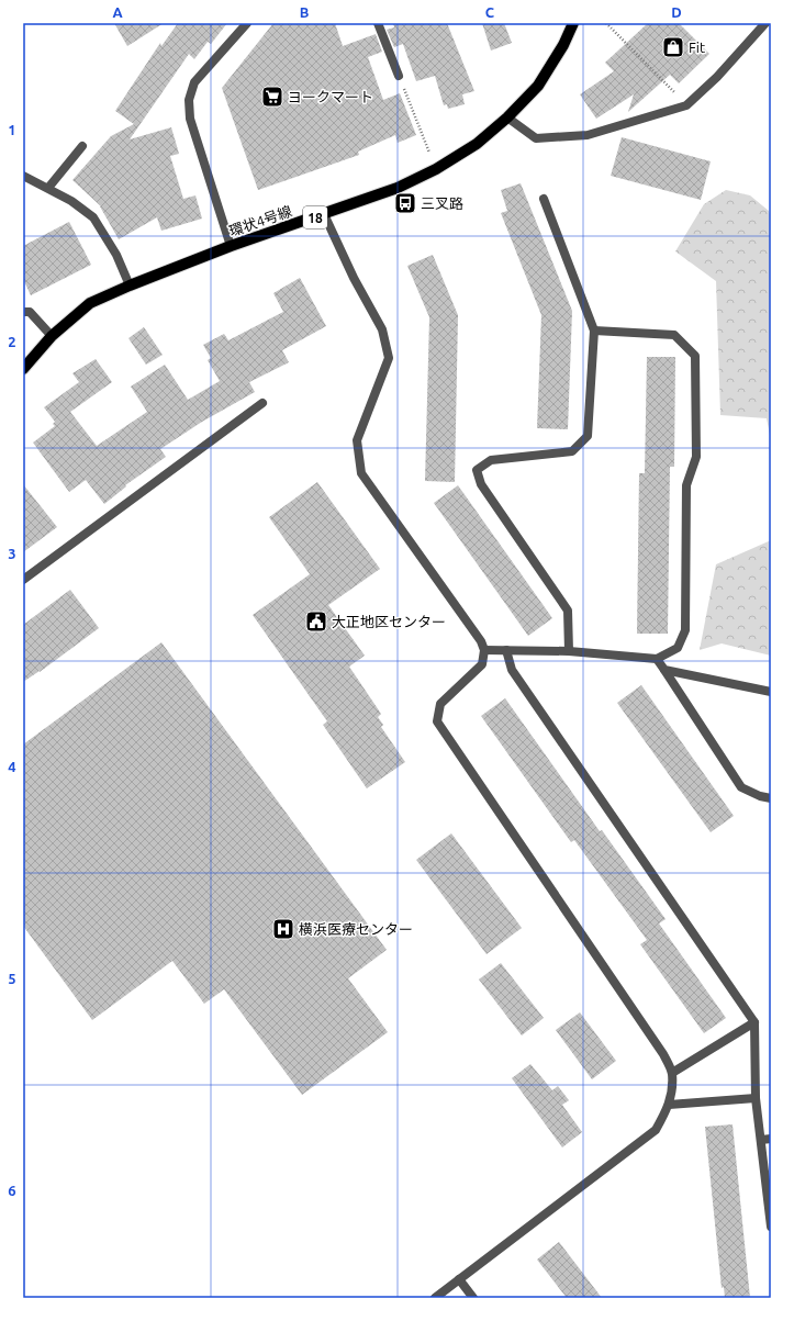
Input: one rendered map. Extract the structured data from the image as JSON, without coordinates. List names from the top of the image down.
{
  "streets": {
    "main road": ["18", "環状4号線"]
  },
  "places": {
    "shop": ["Fit"],
    "supermarket": ["ヨークマート"],
    "bus stop": ["三叉路"],
    "public building": ["大正地区センター"],
    "hospital": ["横浜医療センター"]
  },
  "grid": {
    "columns": [
      "A",
      "B",
      "C",
      "D"
    ],
    "rows": [
      "1",
      "2",
      "3",
      "4",
      "5",
      "6"
    ]
  }
}
